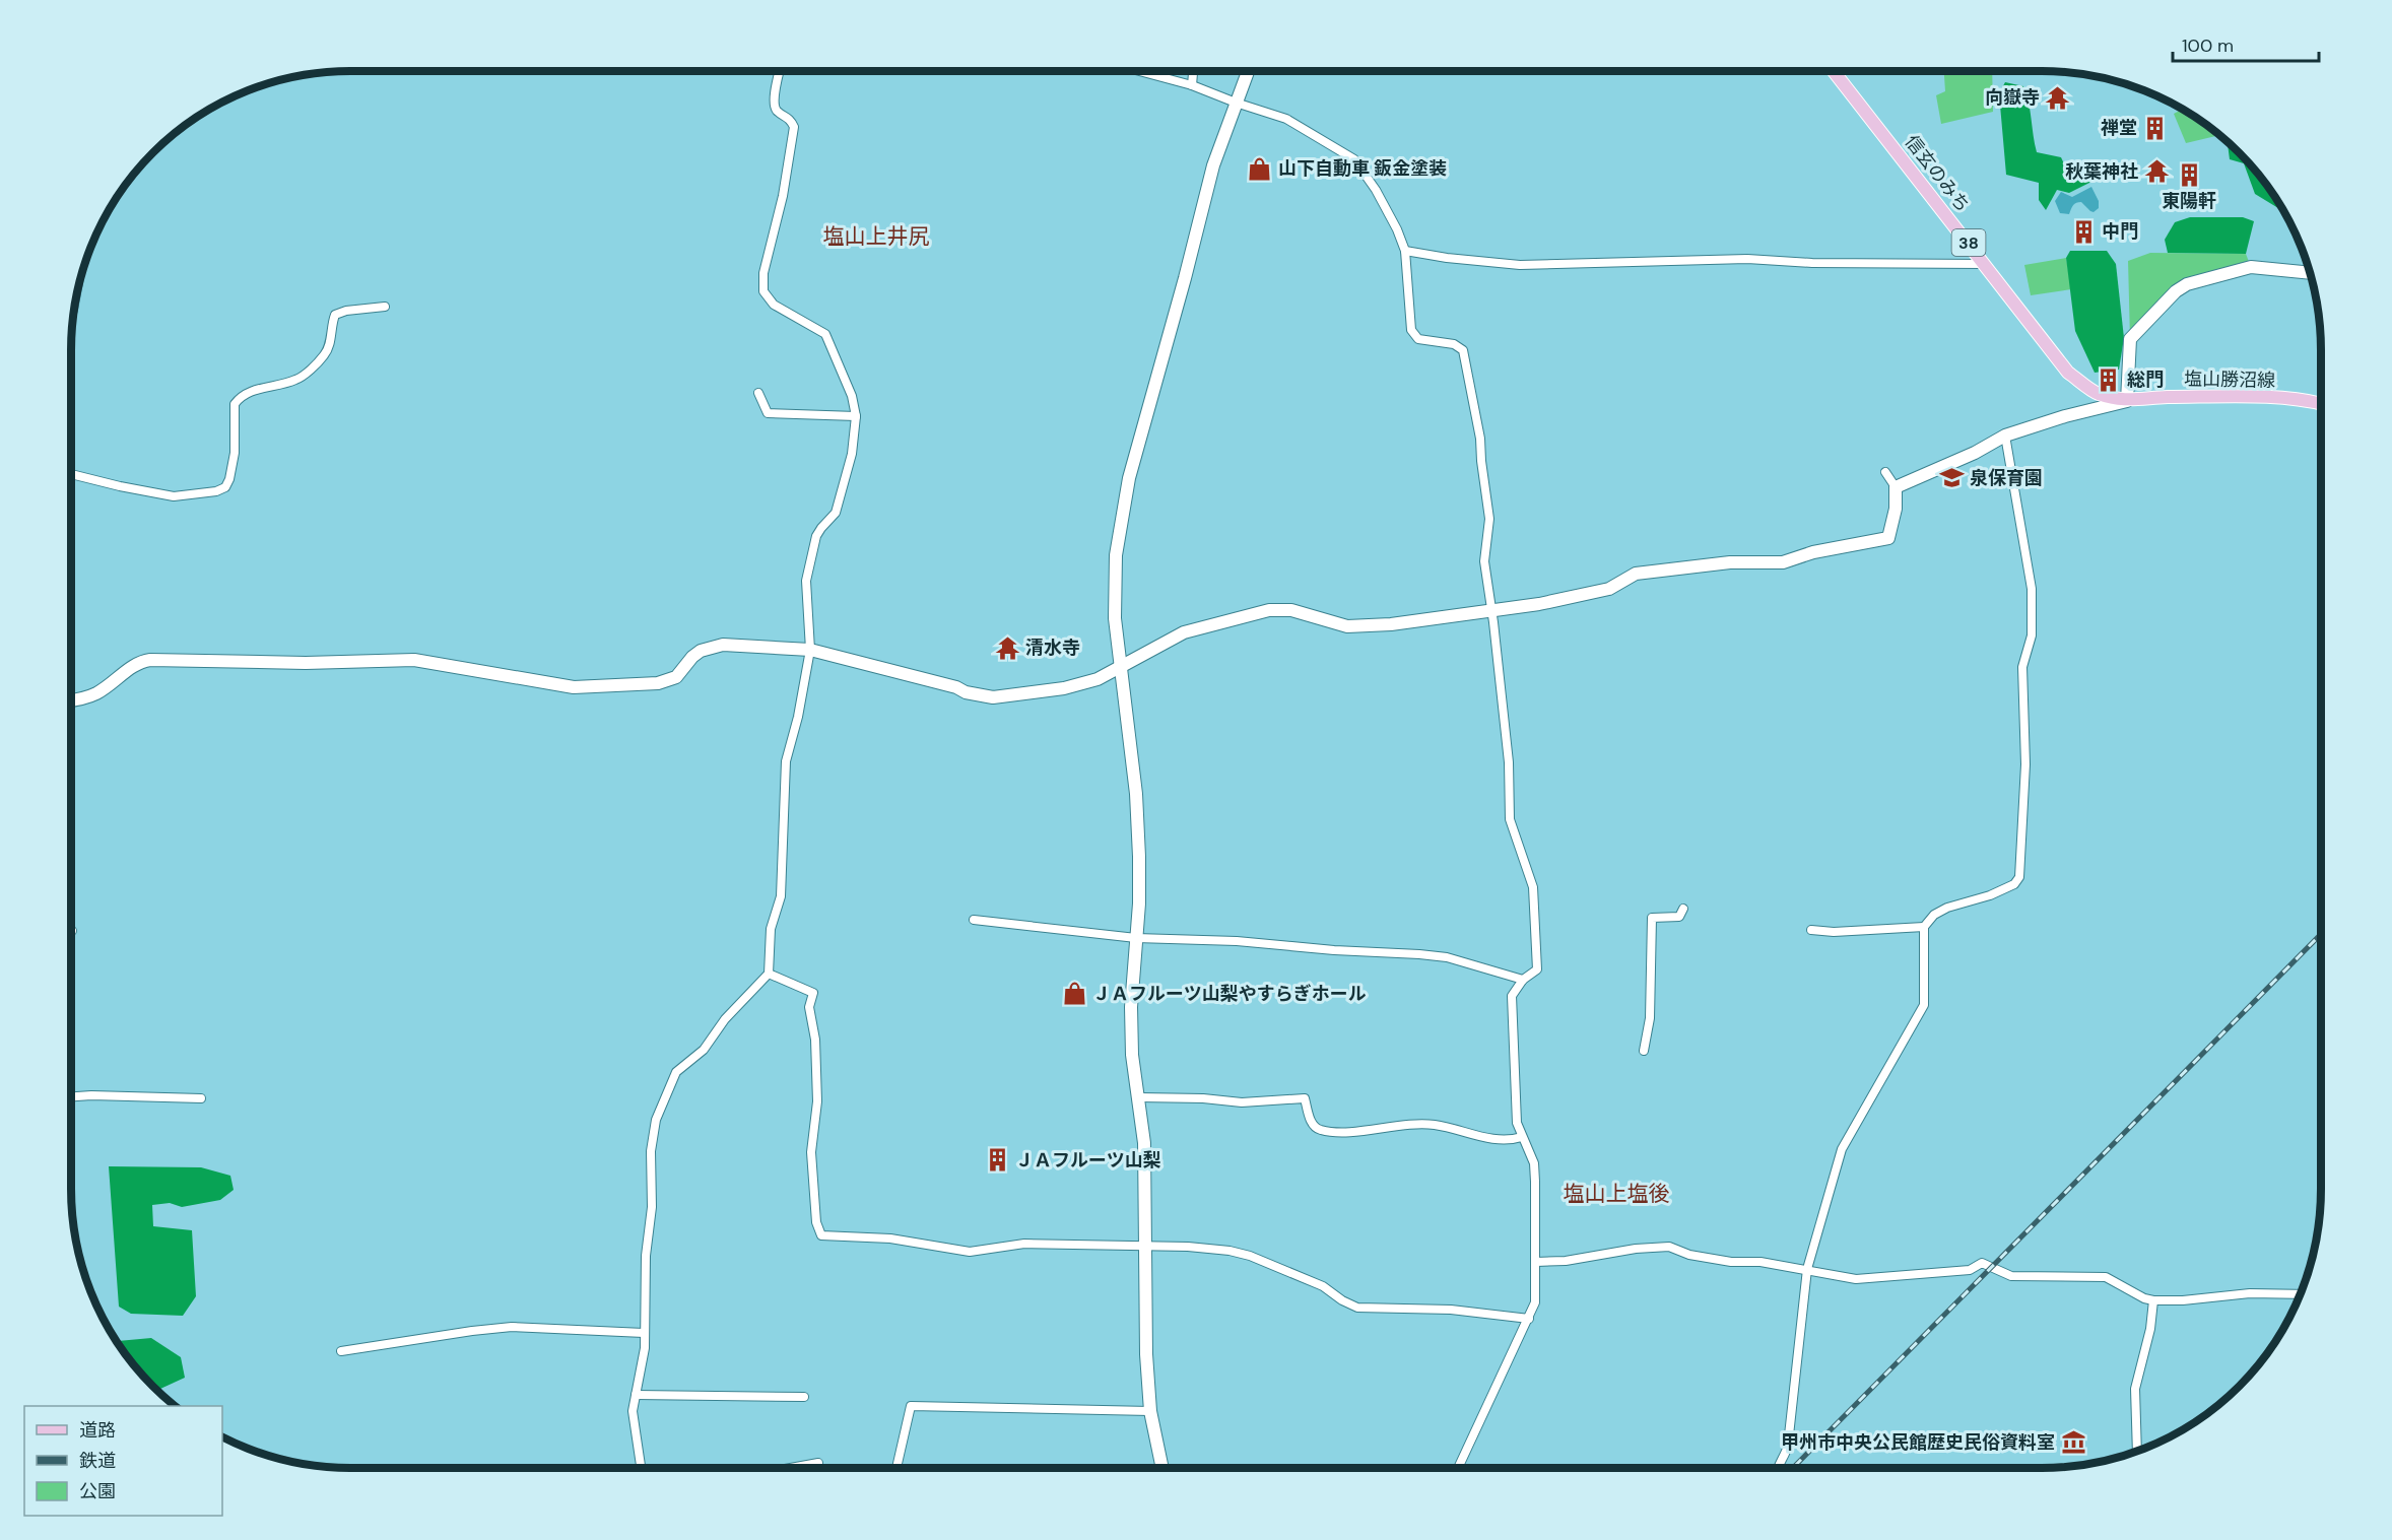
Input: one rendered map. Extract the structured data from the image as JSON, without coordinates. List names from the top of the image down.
{
  "streets": {
    "main road": ["信玄のみち", "38", "塩山勝沼線"]
  },
  "crossings": [
    ["信玄のみち", "塩山勝沼線"]
  ],
  "districts": ["塩山上井尻", "塩山上塩後"],
  "places": {
    "temple": ["向嶽寺", "秋葉神社", "清水寺"],
    "building": [
      "禅堂",
      "東陽軒",
      "中門",
      "総門",
      "ＪＡフルーツ山梨"
    ],
    "shop": ["山下自動車 鈑金塗装", "ＪＡフルーツ山梨やすらぎホール"],
    "school or university": ["泉保育園"],
    "museum": ["甲州市中央公民館歴史民俗資料室"]
  },
  "legend": ["道路", "鉄道", "公園"],
  "scale_bar": "100 m"
}
